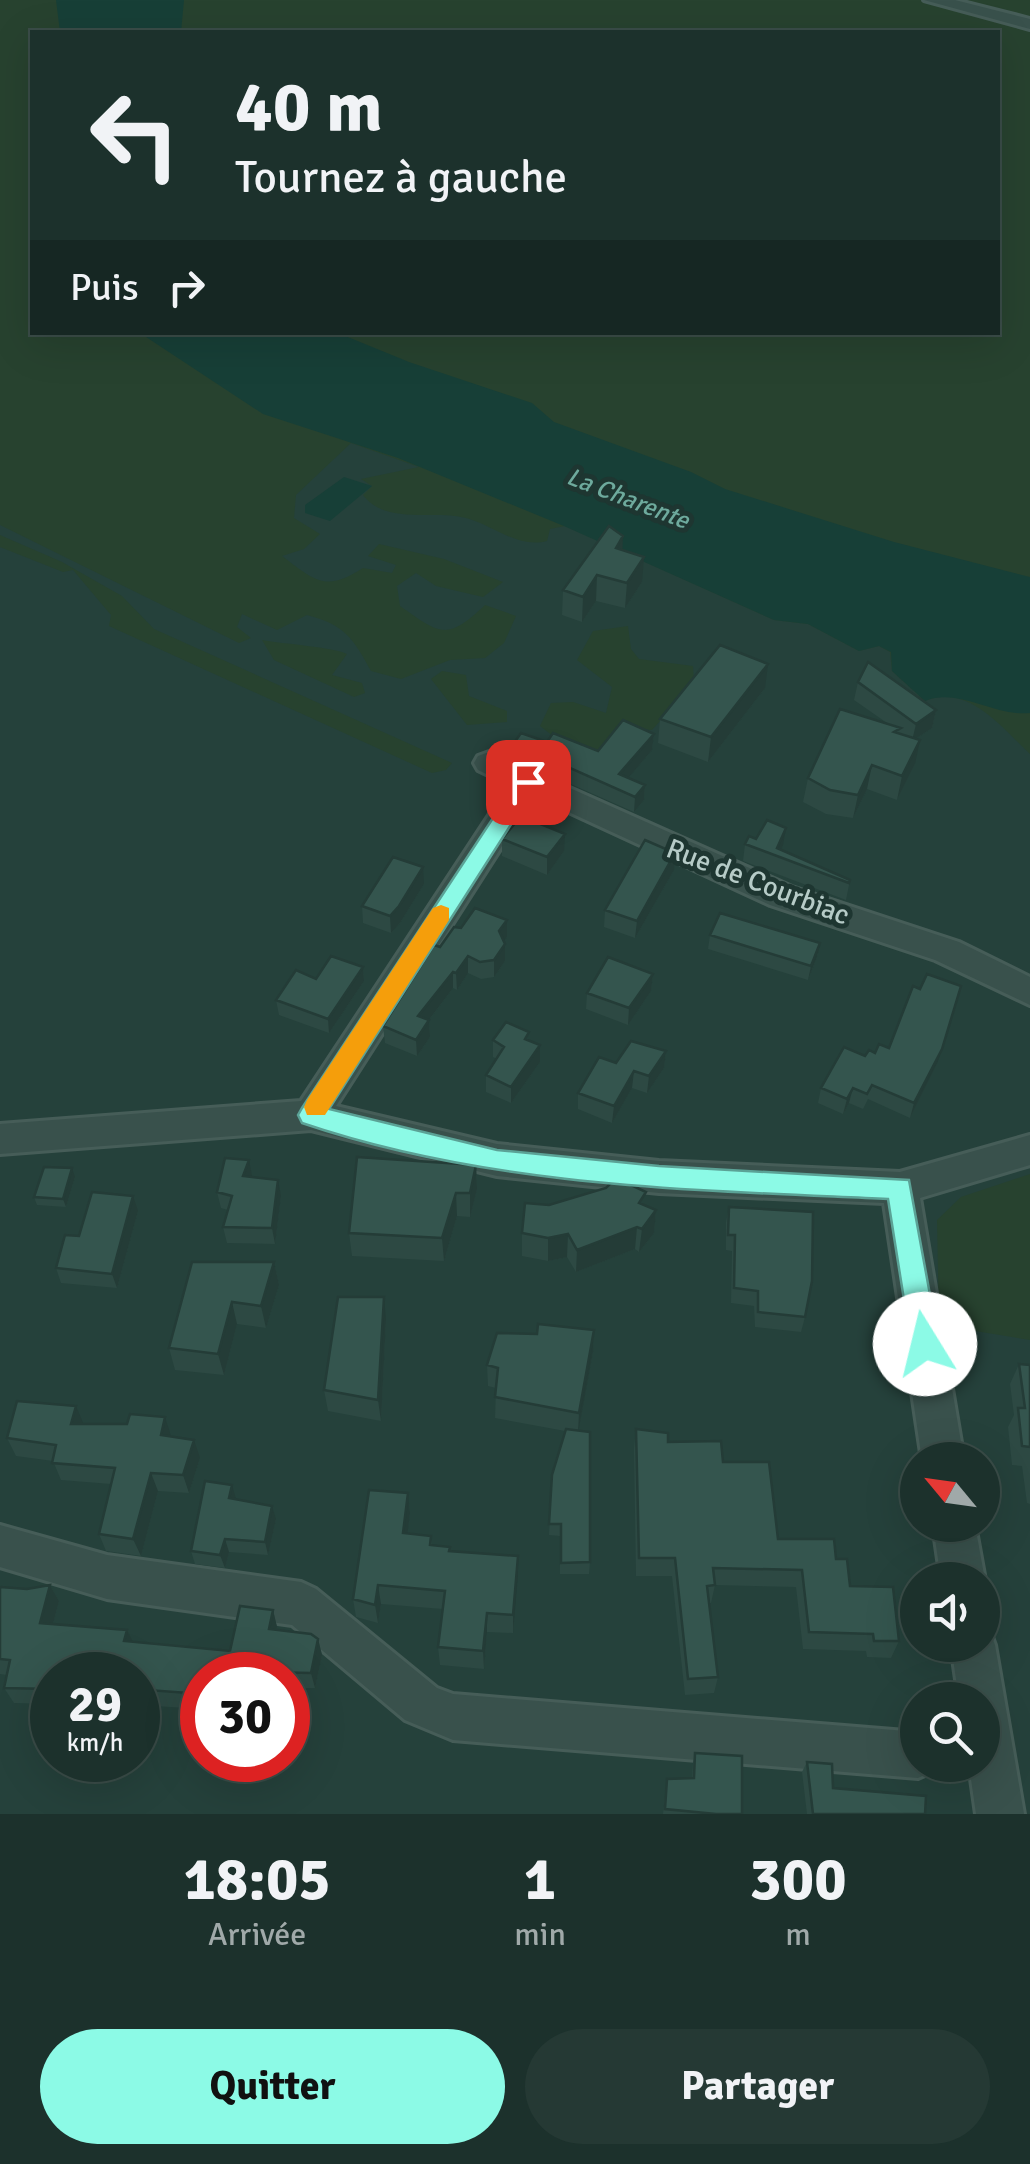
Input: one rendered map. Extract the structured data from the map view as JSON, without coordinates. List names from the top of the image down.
{
  "streets": {
    "street": ["Rue de Courbiac"]
  },
  "water": ["La Charente"],
  "north": "top left",
  "page": {
    "turn": ["40 m", "Tournez à gauche"],
    "then": "Puis",
    "speed": "29 km/h",
    "limit": "30",
    "eta": [
      "18:05",
      "Arrivée",
      "1",
      "min",
      "300",
      "m"
    ],
    "buttons": ["Quitter", "Partager"]
  }
}
